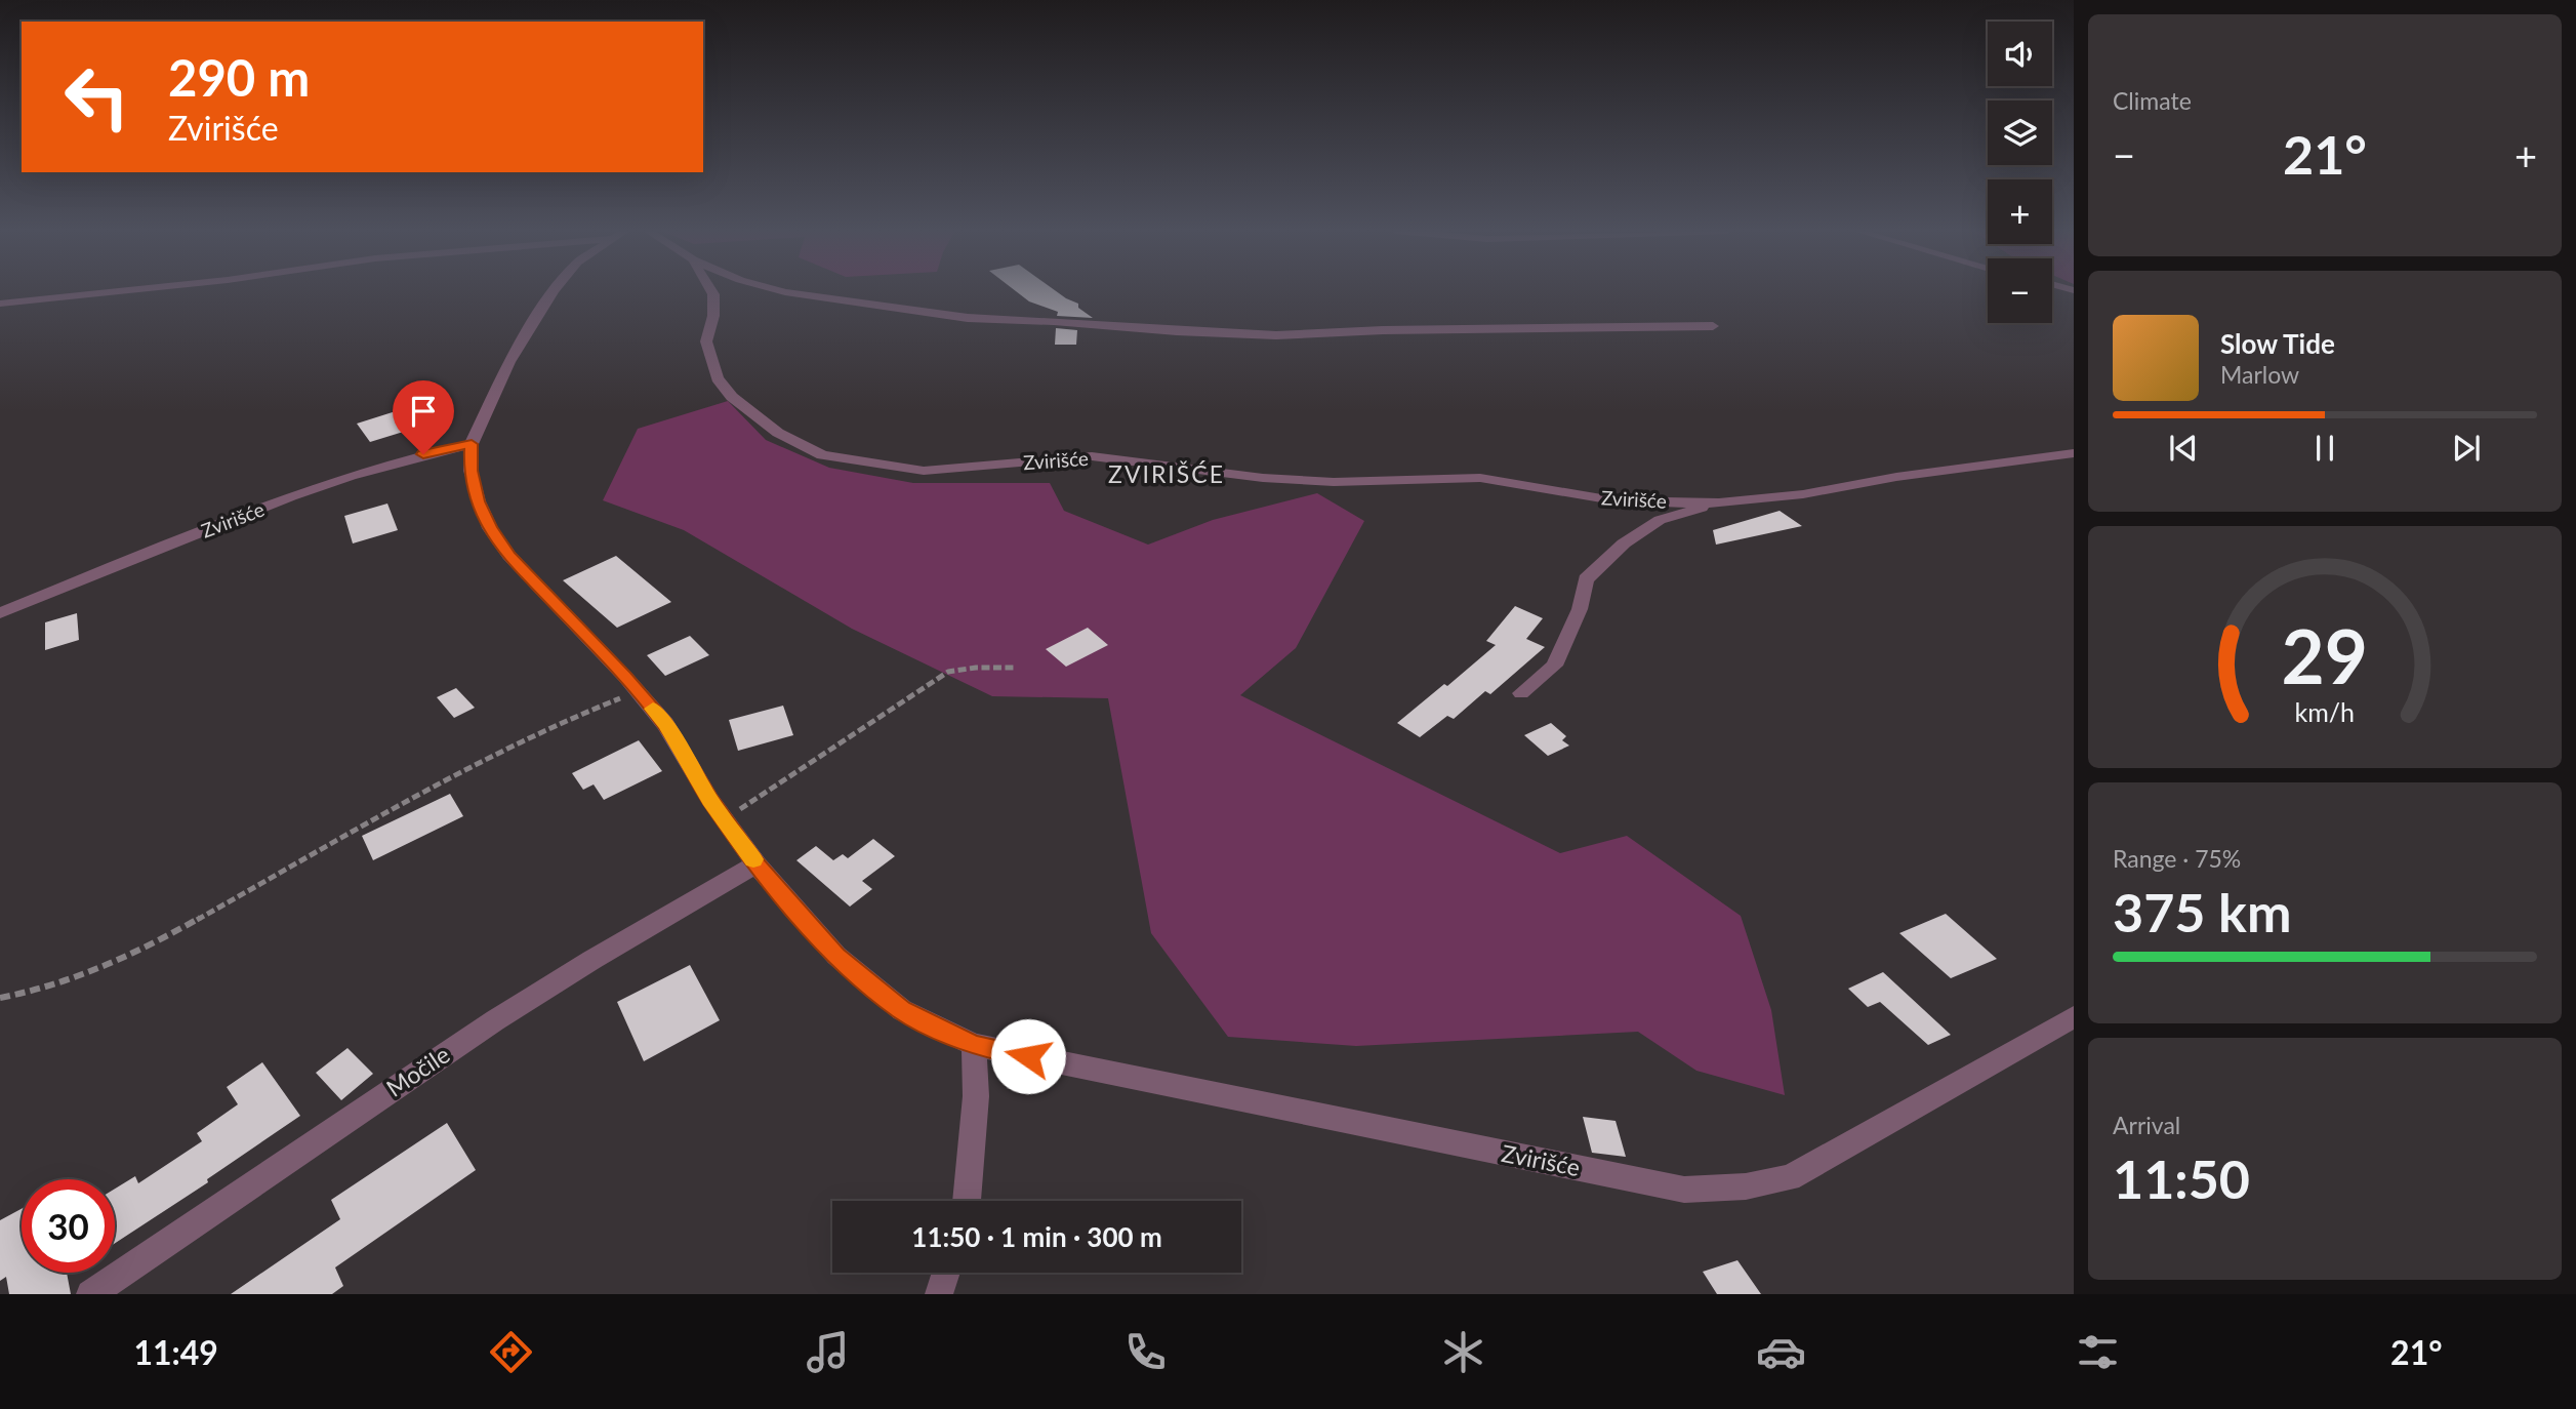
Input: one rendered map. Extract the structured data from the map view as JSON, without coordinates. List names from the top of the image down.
{
  "streets": {
    "street": ["Zvirišće", "Močile"]
  },
  "crossings": [
    ["Zvirišće", "Močile"]
  ],
  "districts": ["ZVIRIŠĆE"],
  "page": {
    "tile": [
      "Climate",
      ["Range · 75%", "375 km"],
      ["Arrival", "11:50"]
    ],
    "map_buttons": ["+", "−"],
    "turn": ["290 m", "Zvirišće"],
    "heat": ["−", "21°", "+"],
    "song": ["Slow Tide", "Marlow"],
    "limit": "30",
    "trip": "11:50 · 1 min · 300 m",
    "tabs": ["11:49", "21°"],
    "gauge": ["29", "km/h"]
  }
}
